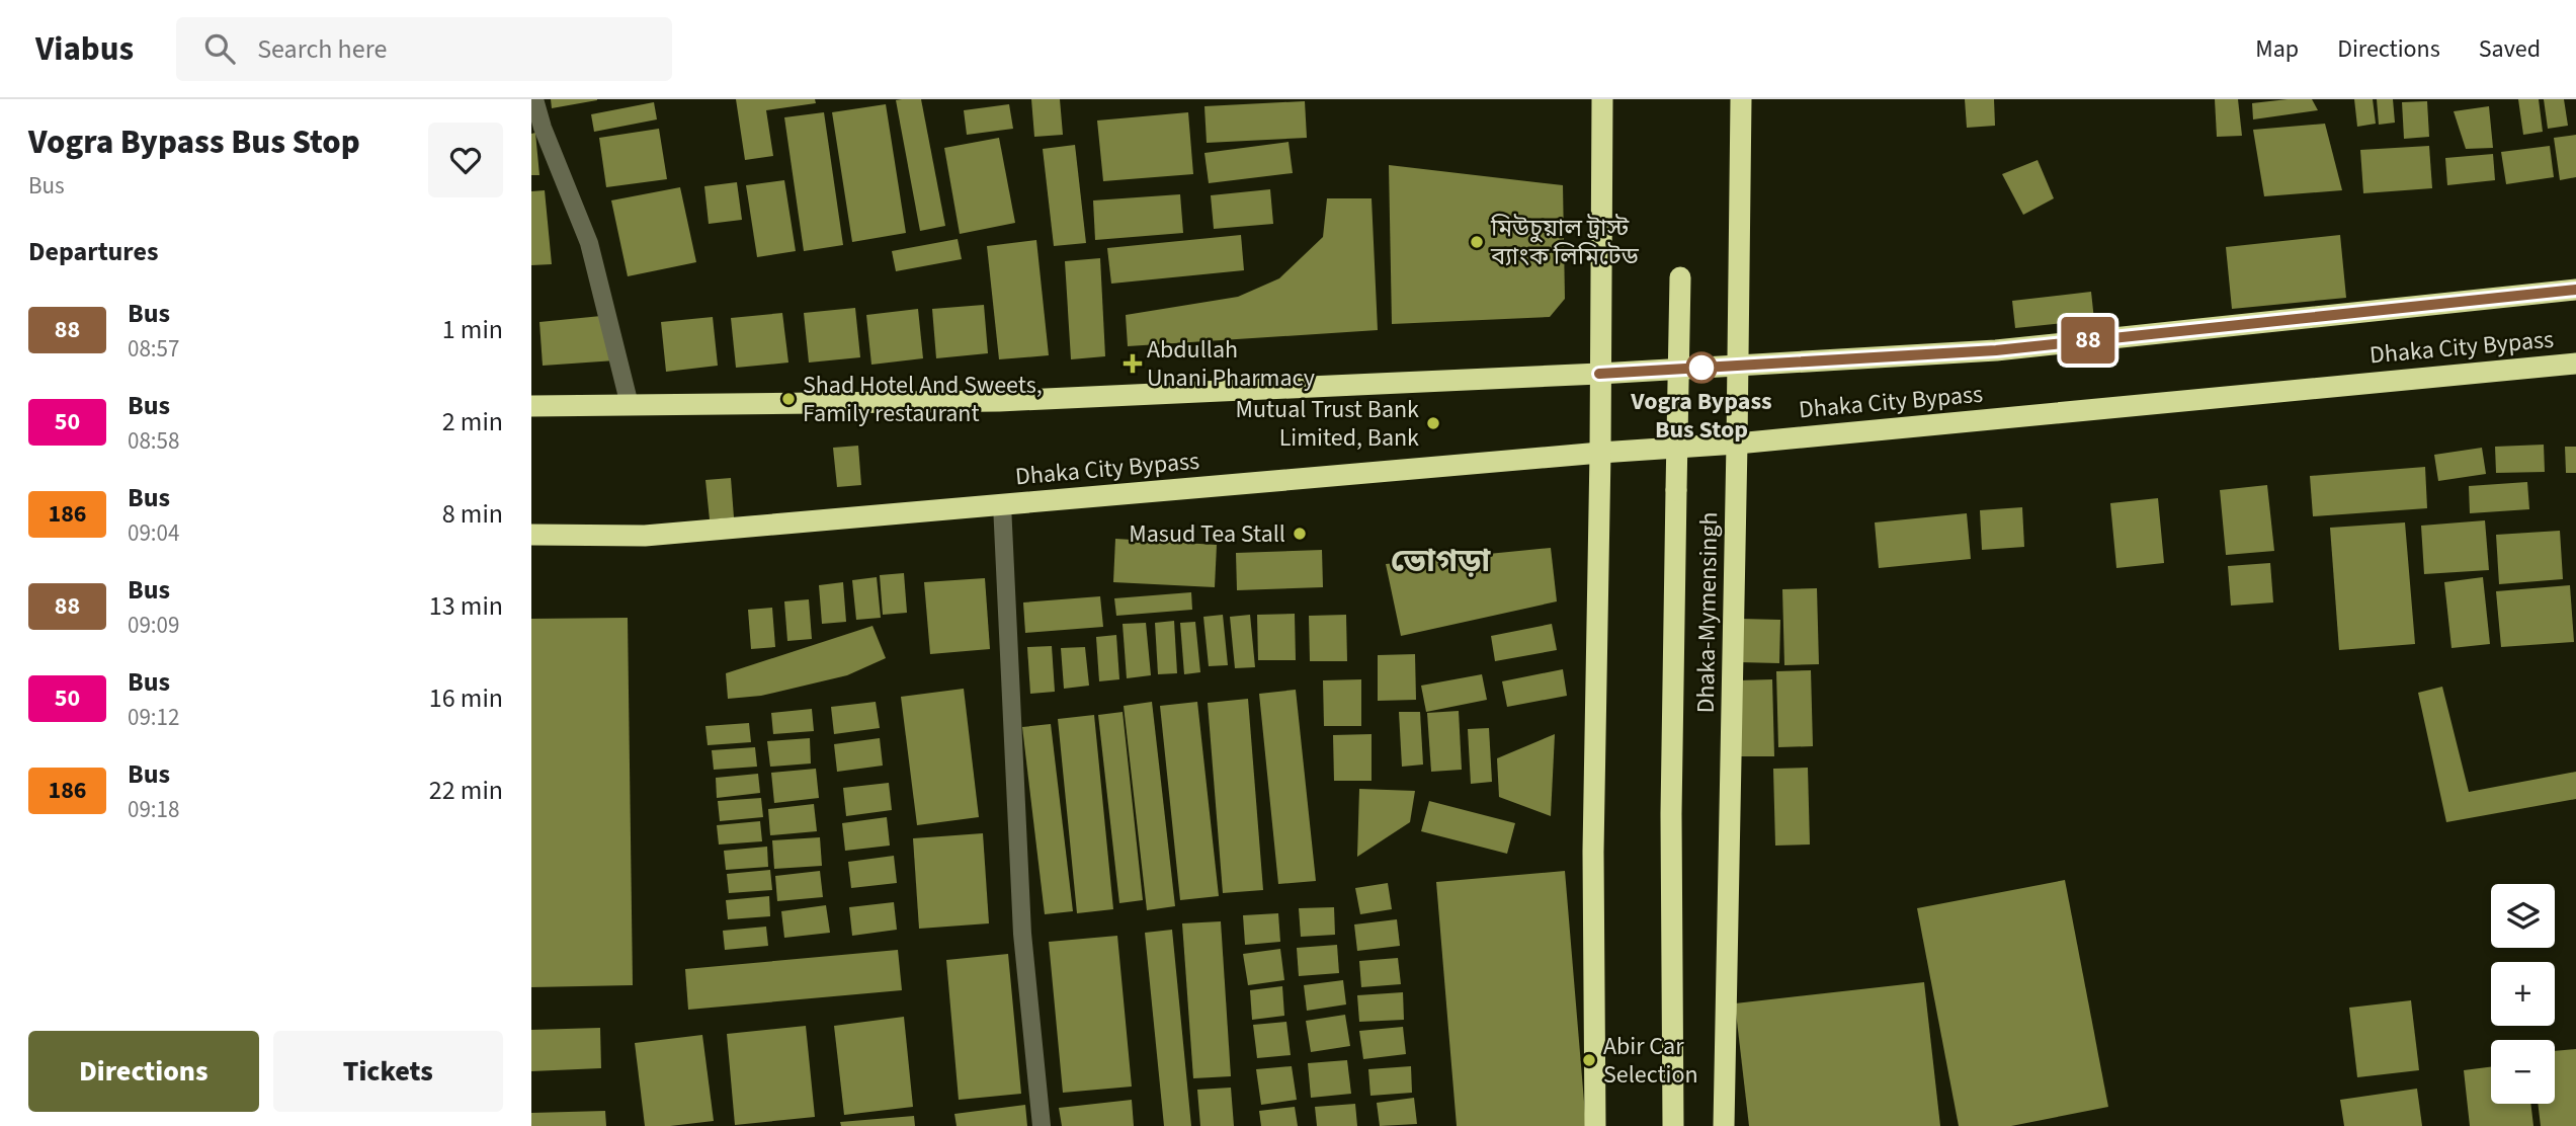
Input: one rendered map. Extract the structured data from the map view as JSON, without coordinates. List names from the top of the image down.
{
  "streets": {
    "highway": ["Dhaka City Bypass", "Dhaka-Mymensingh"]
  },
  "crossings": [
    ["Dhaka City Bypass", "Dhaka-Mymensingh"]
  ],
  "districts": ["ভোগড়া"],
  "places": {
    "other": [
      "মিউচুয়াল ট্রাস্ট ব্যাংক লিমিটেড",
      "Vogra Bypass Bus Stop",
      "Shad Hotel And Sweets, Family restaurant",
      "Mutual Trust Bank Limited, Bank",
      "Masud Tea Stall",
      "Abir Car Selection"
    ],
    "health": ["Abdullah Unani Pharmacy"]
  },
  "lines": ["bus line 88"],
  "page": {
    "header": "Viabus",
    "search": "Search here",
    "nav": ["Map", "Directions", "Saved"],
    "heading": [
      ["Vogra Bypass Bus Stop", "Bus"],
      "Departures"
    ],
    "on_map": "88",
    "list": [
      {
        "mark": "88",
        "name": "Bus",
        "note": "08:57",
        "value": "1 min"
      },
      {
        "mark": "50",
        "name": "Bus",
        "note": "08:58",
        "value": "2 min"
      },
      {
        "mark": "186",
        "name": "Bus",
        "note": "09:04",
        "value": "8 min"
      },
      {
        "mark": "88",
        "name": "Bus",
        "note": "09:09",
        "value": "13 min"
      },
      {
        "mark": "50",
        "name": "Bus",
        "note": "09:12",
        "value": "16 min"
      },
      {
        "mark": "186",
        "name": "Bus",
        "note": "09:18",
        "value": "22 min"
      }
    ],
    "map_buttons": ["+", "−"],
    "buttons": ["Directions", "Tickets"]
  }
}
